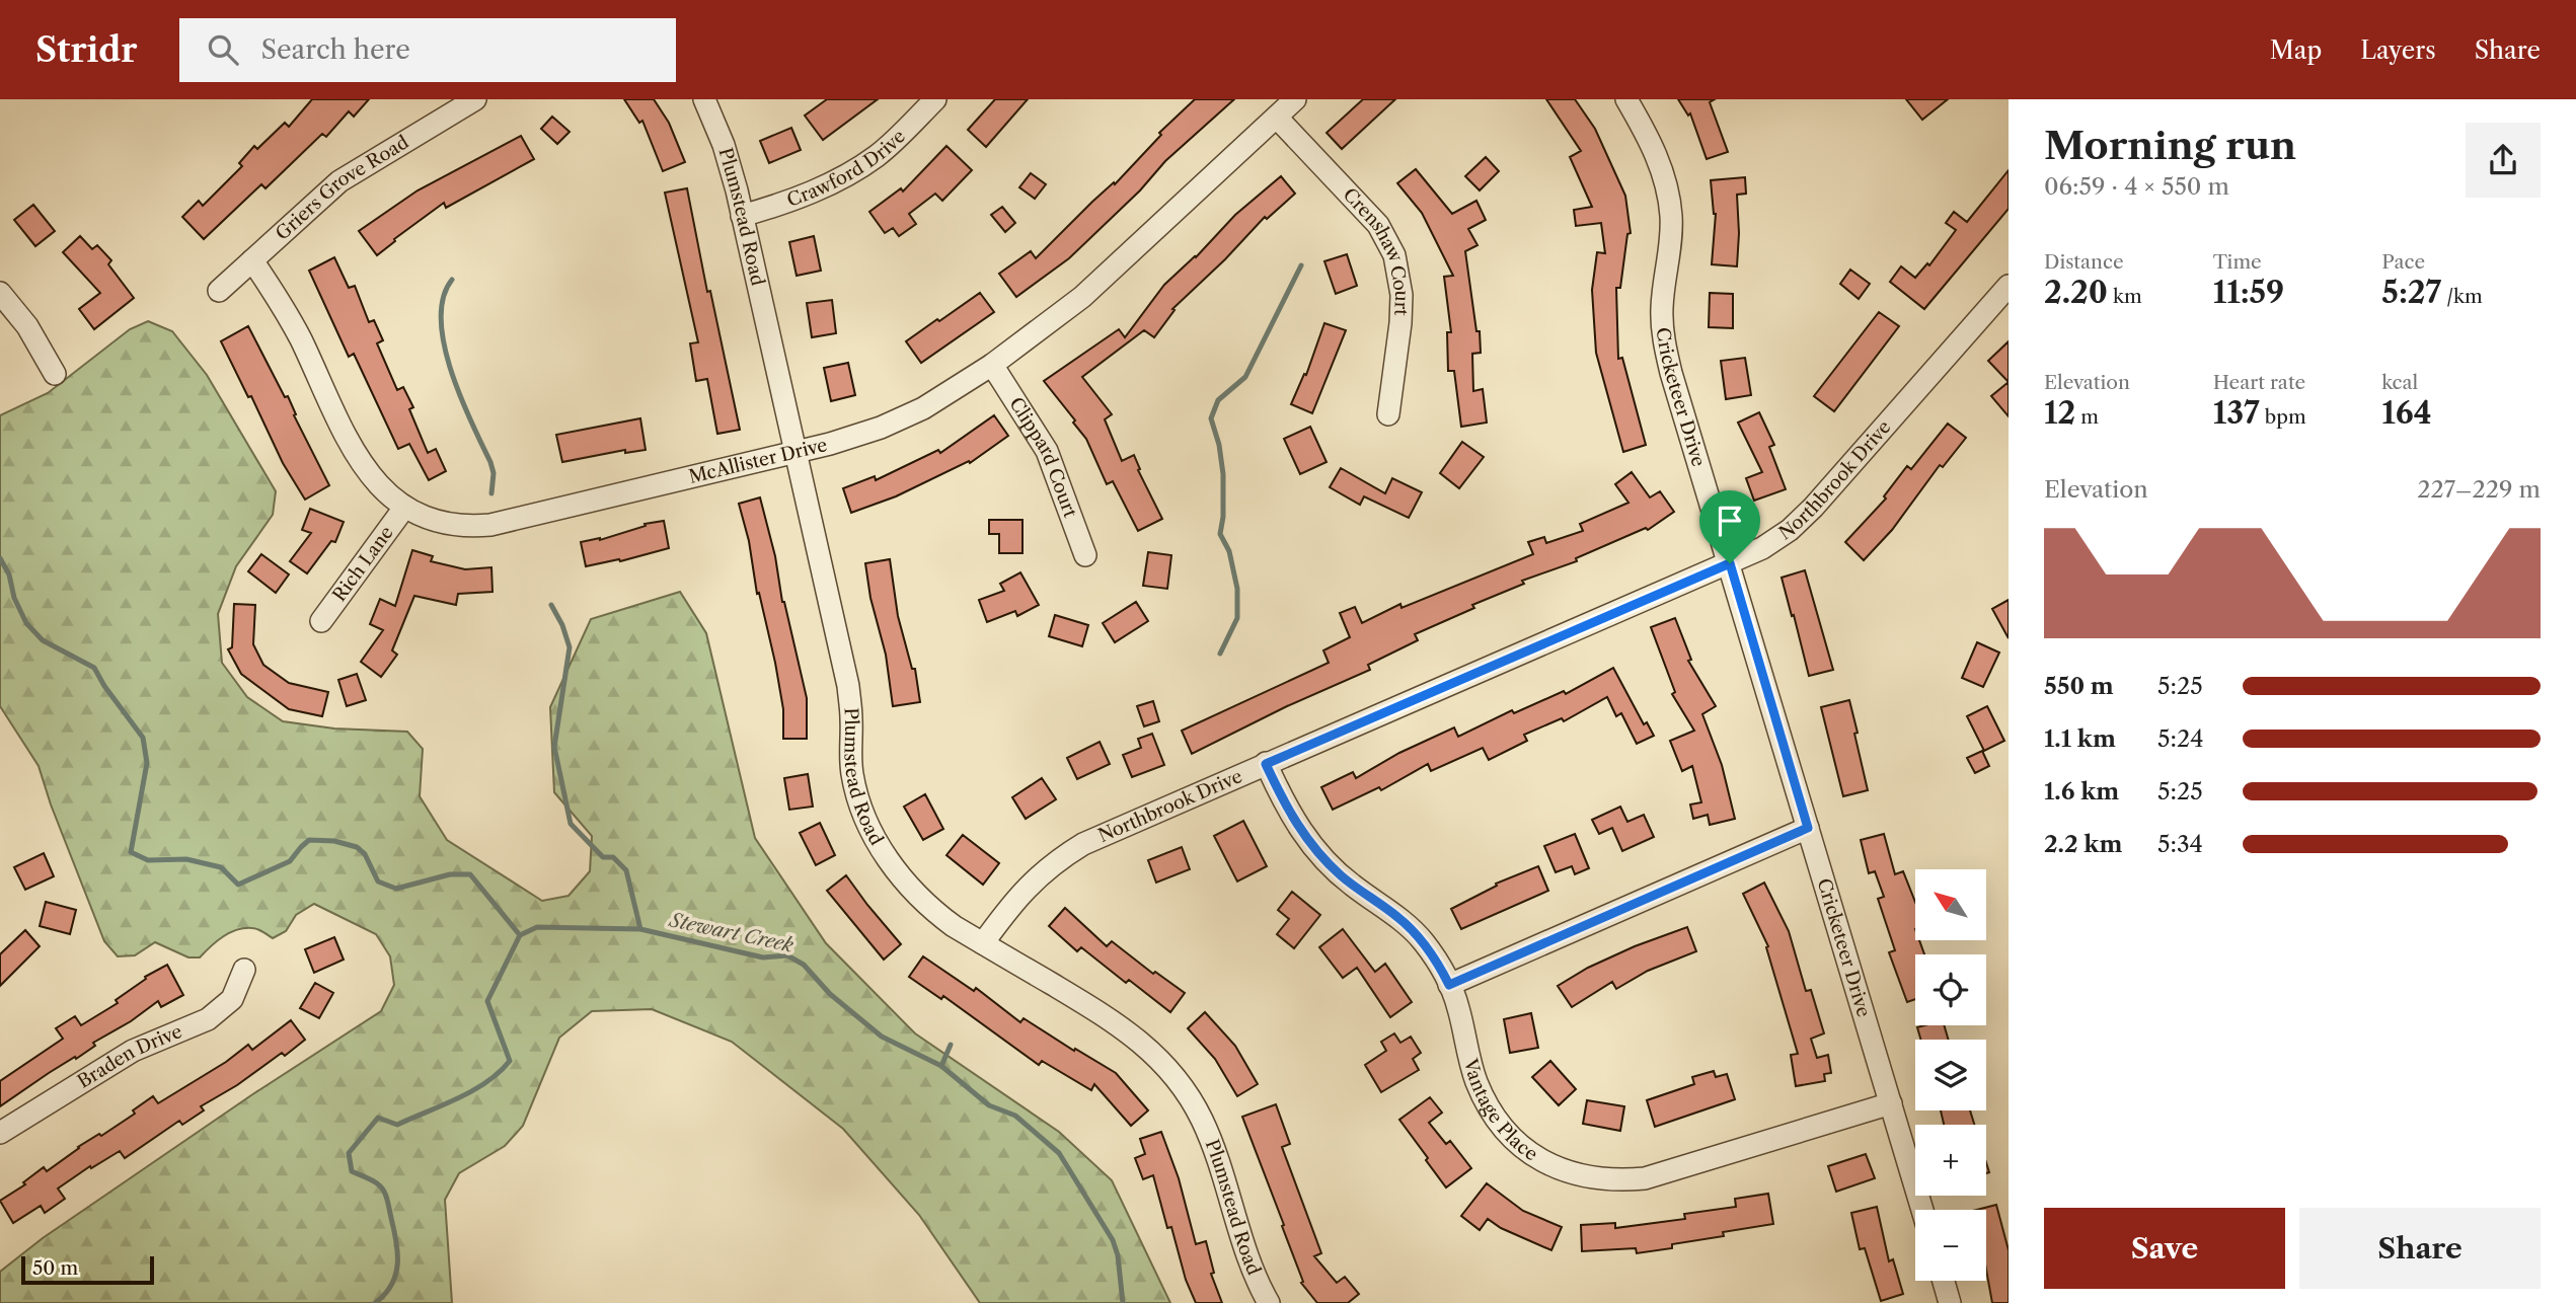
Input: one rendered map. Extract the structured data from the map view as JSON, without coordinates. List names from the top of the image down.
{
  "streets": {
    "street": [
      "Crawford Drive",
      "Griers Grove Road",
      "Plumstead Road",
      "Crenshaw Court",
      "Cricketeer Drive",
      "Clippard Court",
      "McAllister Drive",
      "Northbrook Drive",
      "Rich Lane",
      "Braden Drive",
      "Vantage Place"
    ]
  },
  "crossings": [
    ["Crawford Drive", "Plumstead Road"],
    ["Griers Grove Road", "McAllister Drive"],
    ["Plumstead Road", "McAllister Drive"],
    ["Plumstead Road", "Northbrook Drive"],
    ["Crenshaw Court", "McAllister Drive"],
    ["Cricketeer Drive", "Northbrook Drive"],
    ["Cricketeer Drive", "Vantage Place"],
    ["Clippard Court", "McAllister Drive"],
    ["McAllister Drive", "Rich Lane"],
    ["Northbrook Drive", "Vantage Place"]
  ],
  "water": ["Stewart Creek"],
  "scale_bar": "50 m",
  "north": "top left",
  "page": {
    "header": "Stridr",
    "search": "Search here",
    "nav": ["Map", "Layers", "Share"],
    "heading": ["Morning run", "06:59 · 4 × 550 m"],
    "stats": [
      ["Distance", "2.20 km"],
      ["Time", "11:59"],
      ["Pace", "5:27 /km"],
      ["Elevation", "12 m"],
      ["Heart rate", "137 bpm"],
      ["kcal", "164"]
    ],
    "chart": ["Elevation", "227–229 m"],
    "list": [
      {
        "name": "550 m",
        "note": "5:25"
      },
      {
        "name": "1.1 km",
        "note": "5:24"
      },
      {
        "name": "1.6 km",
        "note": "5:25"
      },
      {
        "name": "2.2 km",
        "note": "5:34"
      }
    ],
    "map_buttons": ["+", "−"],
    "buttons": ["Save", "Share"],
    "scale": "50 m"
  }
}
